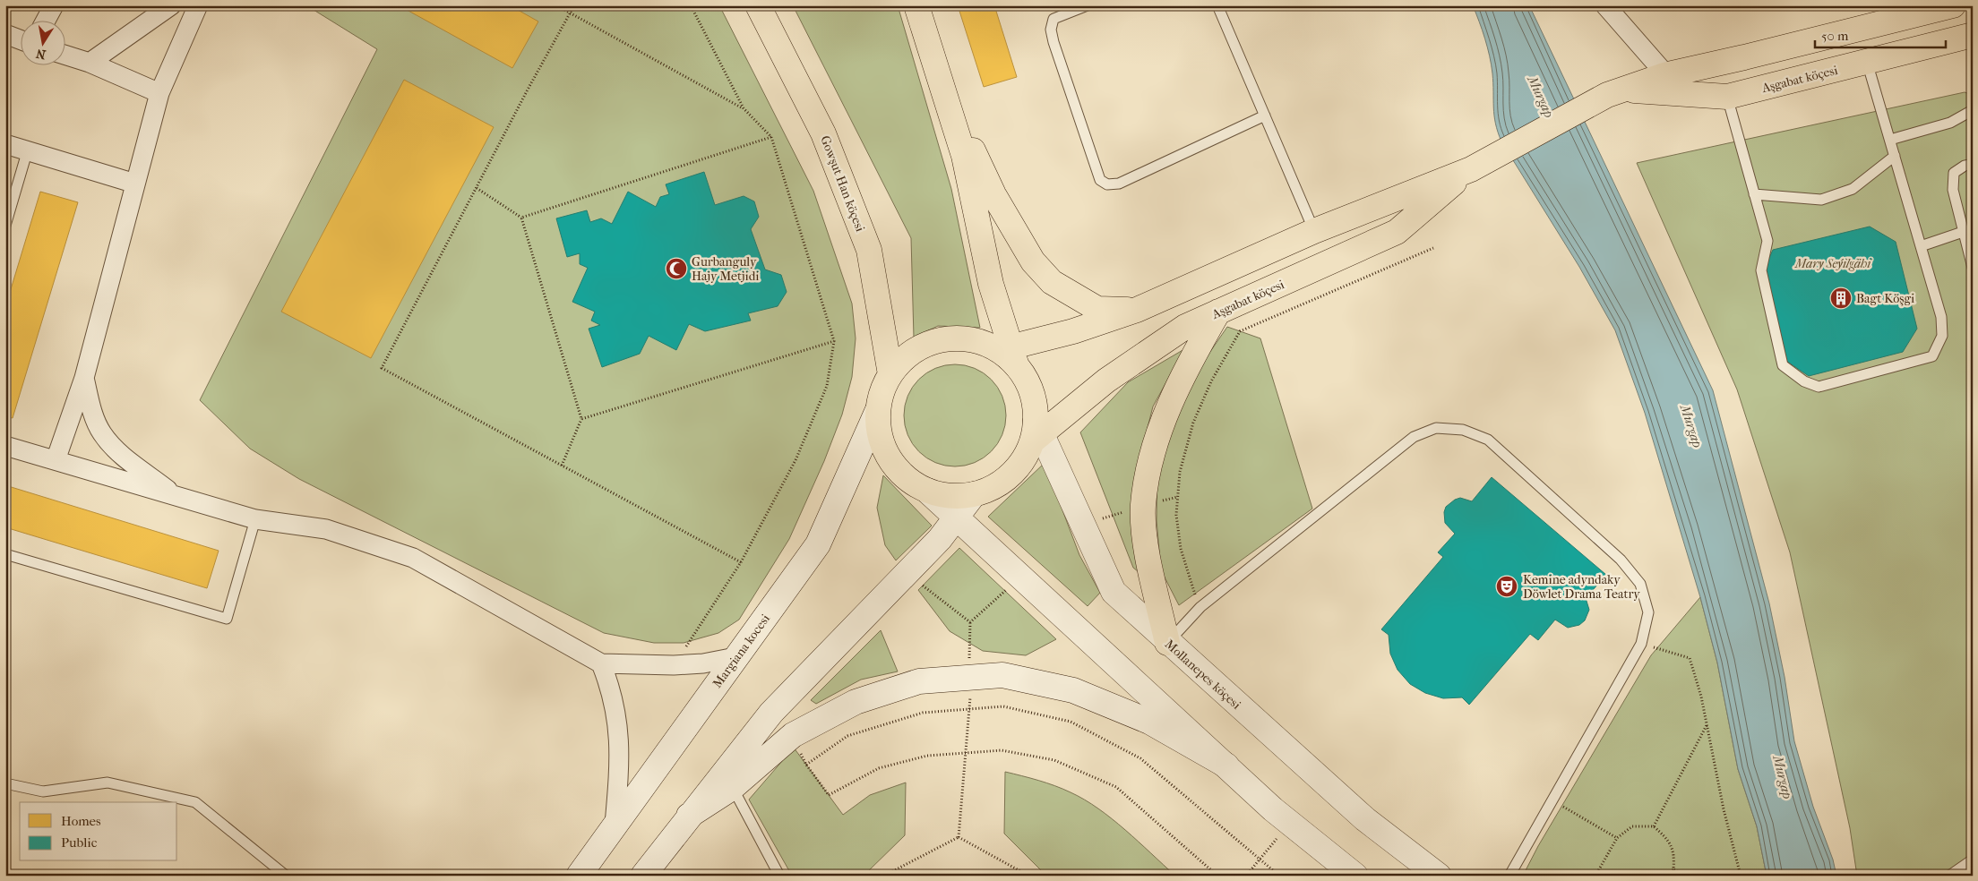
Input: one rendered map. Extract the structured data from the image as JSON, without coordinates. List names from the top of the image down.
{
  "streets": {
    "main road": [
      "Aşgabat köçesi",
      "Gowşut Han köçesi",
      "Margiana kocesi",
      "Mollanepes köçesi"
    ]
  },
  "crossings": [
    ["Aşgabat köçesi", "Gowşut Han köçesi"],
    ["Aşgabat köçesi", "Margiana kocesi"],
    ["Aşgabat köçesi", "Mollanepes köçesi"],
    ["Gowşut Han köçesi", "Margiana kocesi"],
    ["Gowşut Han köçesi", "Mollanepes köçesi"],
    ["Margiana kocesi", "Mollanepes köçesi"]
  ],
  "water": ["Murgap"],
  "parks": ["Mary Seýilgähi"],
  "places": {
    "mosque": ["Gurbanguly Hajy Metjidi"],
    "building": ["Bagt Köşgi"],
    "theatre": ["Kemine adyndaky Döwlet Drama Teatry"]
  },
  "legend": ["Homes", "Public"],
  "scale_bar": "50 m",
  "north": "bottom"
}
